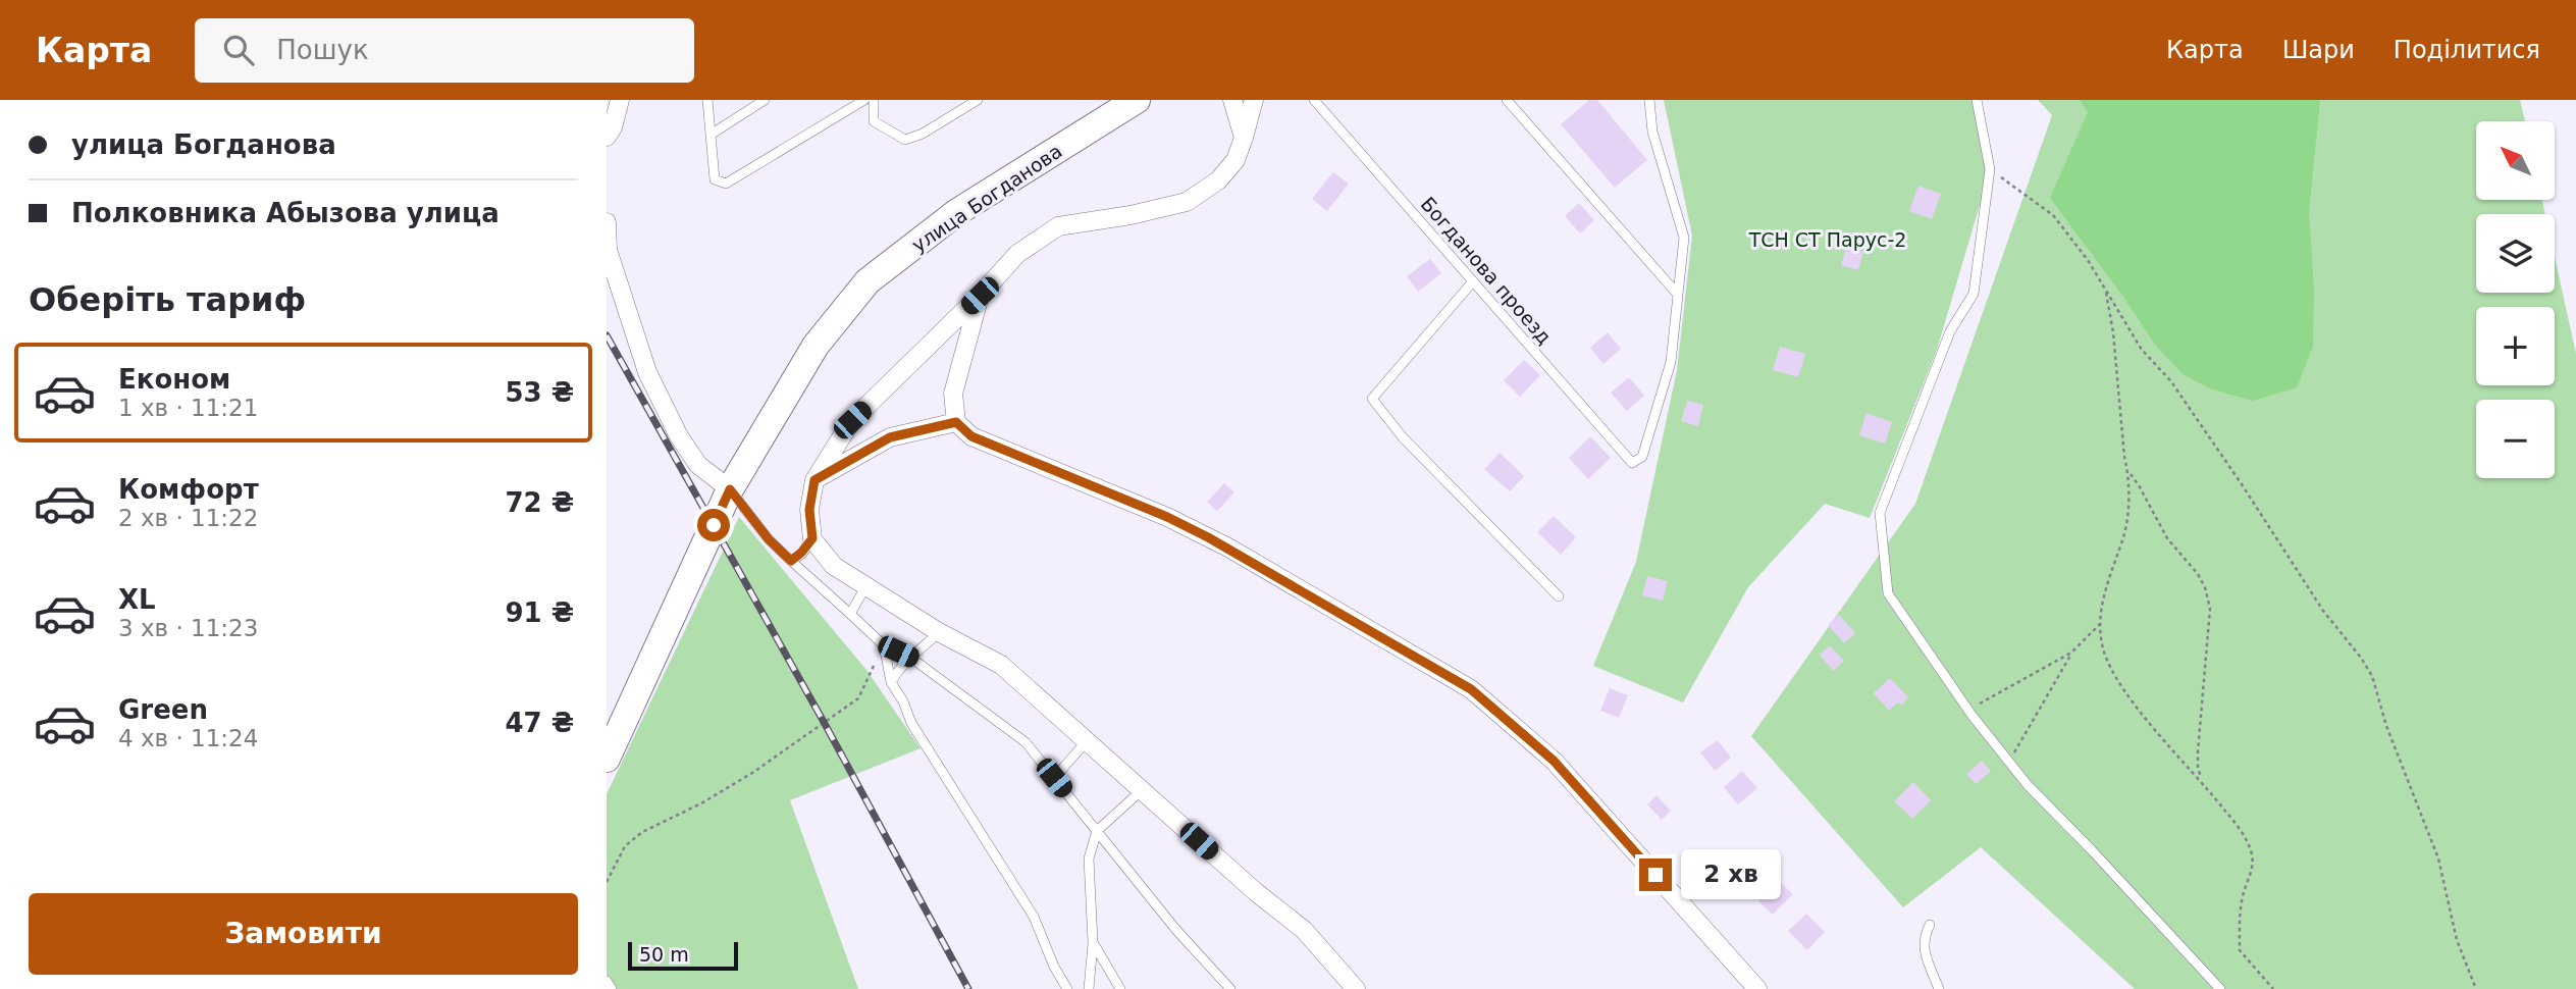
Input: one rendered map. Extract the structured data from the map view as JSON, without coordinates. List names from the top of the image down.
{
  "streets": {
    "main road": ["улица Богданова"],
    "lane": ["Богданова проезд"]
  },
  "parks": ["ТСН СТ Парус-2"],
  "scale_bar": "50 m",
  "north": "top left",
  "page": {
    "header": "Карта",
    "search": "Пошук",
    "nav": ["Карта", "Шари", "Поділитися"],
    "banner": ["улица Богданова", "Полковника Абызова улица"],
    "map_buttons": ["+", "−"],
    "heading": "Оберіть тариф",
    "list": [
      {
        "name": "Економ",
        "note": "1 хв · 11:21",
        "value": "53 ₴"
      },
      {
        "name": "Комфорт",
        "note": "2 хв · 11:22",
        "value": "72 ₴"
      },
      {
        "name": "XL",
        "note": "3 хв · 11:23",
        "value": "91 ₴"
      },
      {
        "name": "Green",
        "note": "4 хв · 11:24",
        "value": "47 ₴"
      }
    ],
    "bubble": "2 хв",
    "buttons": "Замовити",
    "scale": "50 m"
  }
}
